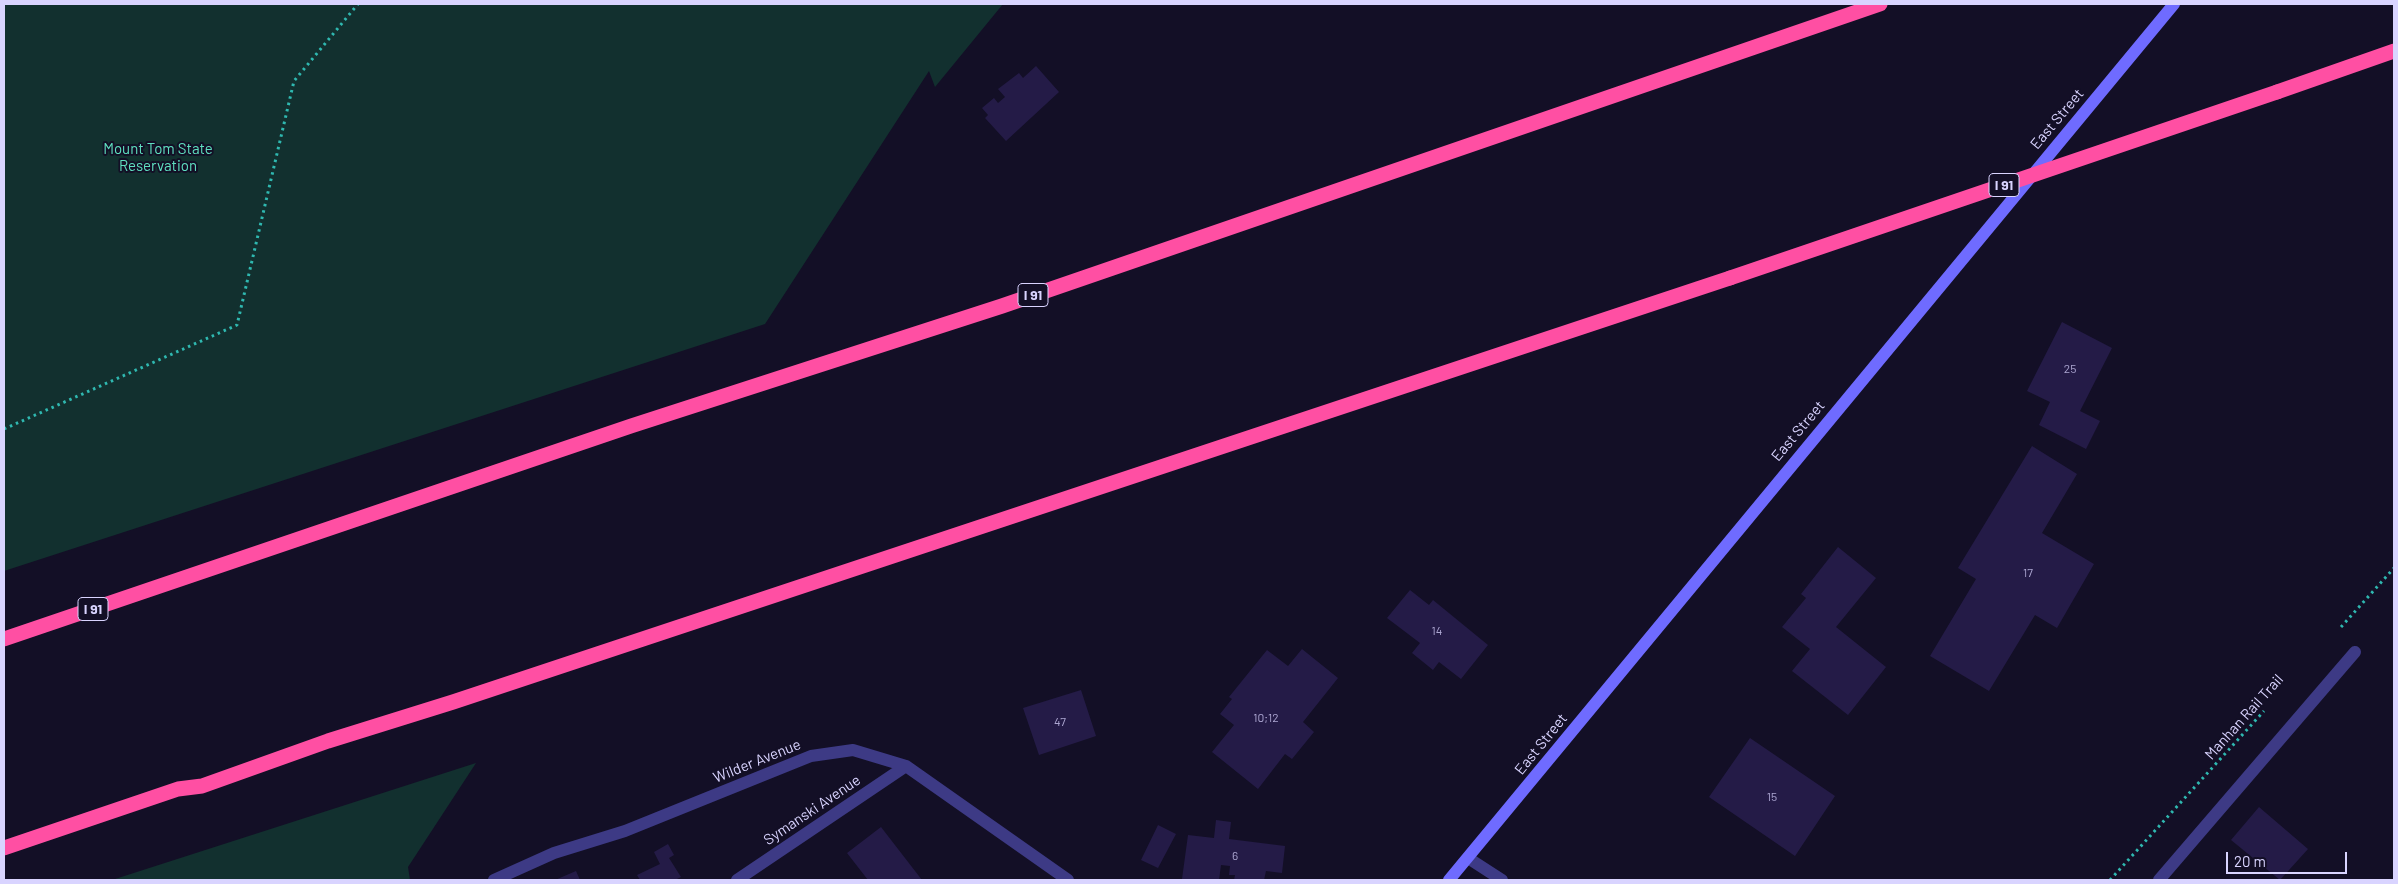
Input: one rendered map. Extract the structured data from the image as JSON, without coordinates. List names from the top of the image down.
{
  "streets": {
    "highway": ["I 91"],
    "main road": ["East Street"],
    "street": ["Wilder Avenue", "Symanski Avenue"],
    "path": ["Manhan Rail Trail"]
  },
  "crossings": [
    ["Wilder Avenue", "Symanski Avenue"]
  ],
  "parks": ["Mount Tom State Reservation"],
  "house_numbers": [
    "25",
    "17",
    "14",
    "10;12",
    "47",
    "15",
    "6"
  ],
  "scale_bar": "20 m"
}
